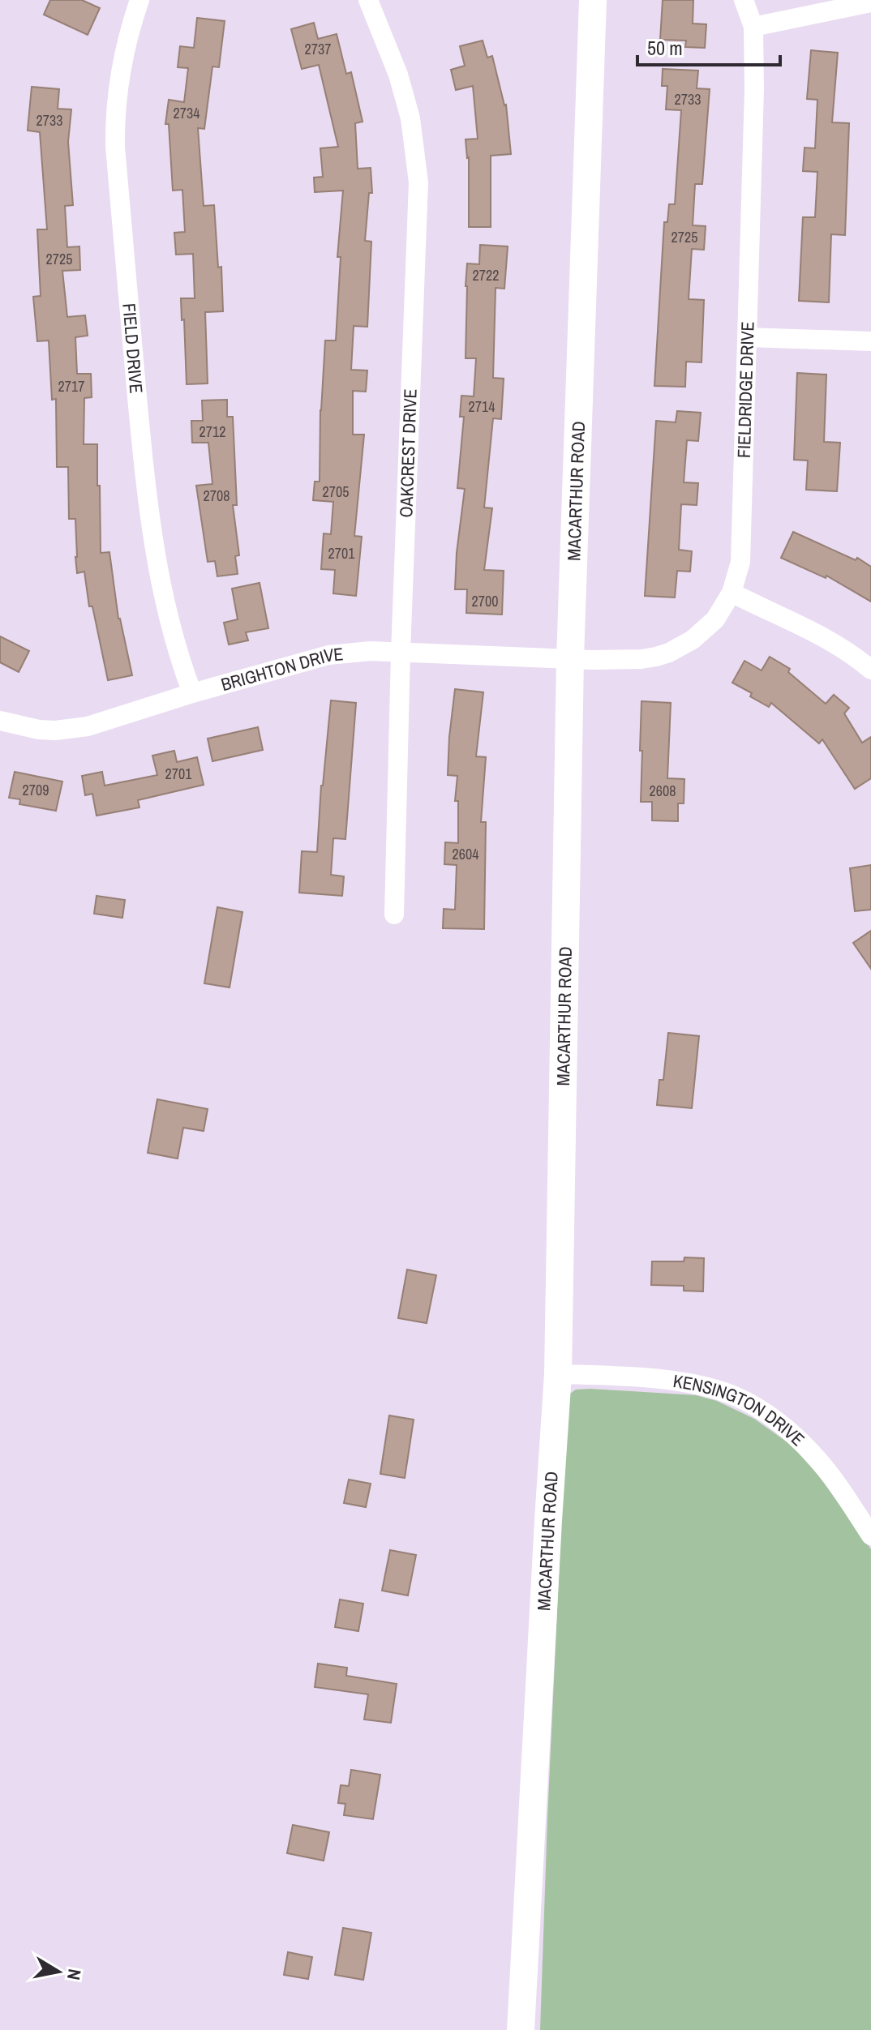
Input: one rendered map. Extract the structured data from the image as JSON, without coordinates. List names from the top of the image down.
{
  "streets": {
    "street": [
      "FIELD DRIVE",
      "FIELDRIDGE DRIVE",
      "OAKCREST DRIVE",
      "MACARTHUR ROAD",
      "BRIGHTON DRIVE",
      "KENSINGTON DRIVE"
    ]
  },
  "crossings": [
    ["FIELD DRIVE", "BRIGHTON DRIVE"],
    ["FIELDRIDGE DRIVE", "MACARTHUR ROAD"],
    ["FIELDRIDGE DRIVE", "BRIGHTON DRIVE"],
    ["OAKCREST DRIVE", "BRIGHTON DRIVE"],
    ["MACARTHUR ROAD", "BRIGHTON DRIVE"],
    ["MACARTHUR ROAD", "KENSINGTON DRIVE"]
  ],
  "house_numbers": [
    "2737",
    "2733",
    "2734",
    "2733",
    "2725",
    "2725",
    "2722",
    "2717",
    "2714",
    "2712",
    "2705",
    "2708",
    "2701",
    "2700",
    "2701",
    "2709",
    "2608",
    "2604"
  ],
  "scale_bar": "50 m",
  "north": "right"
}
